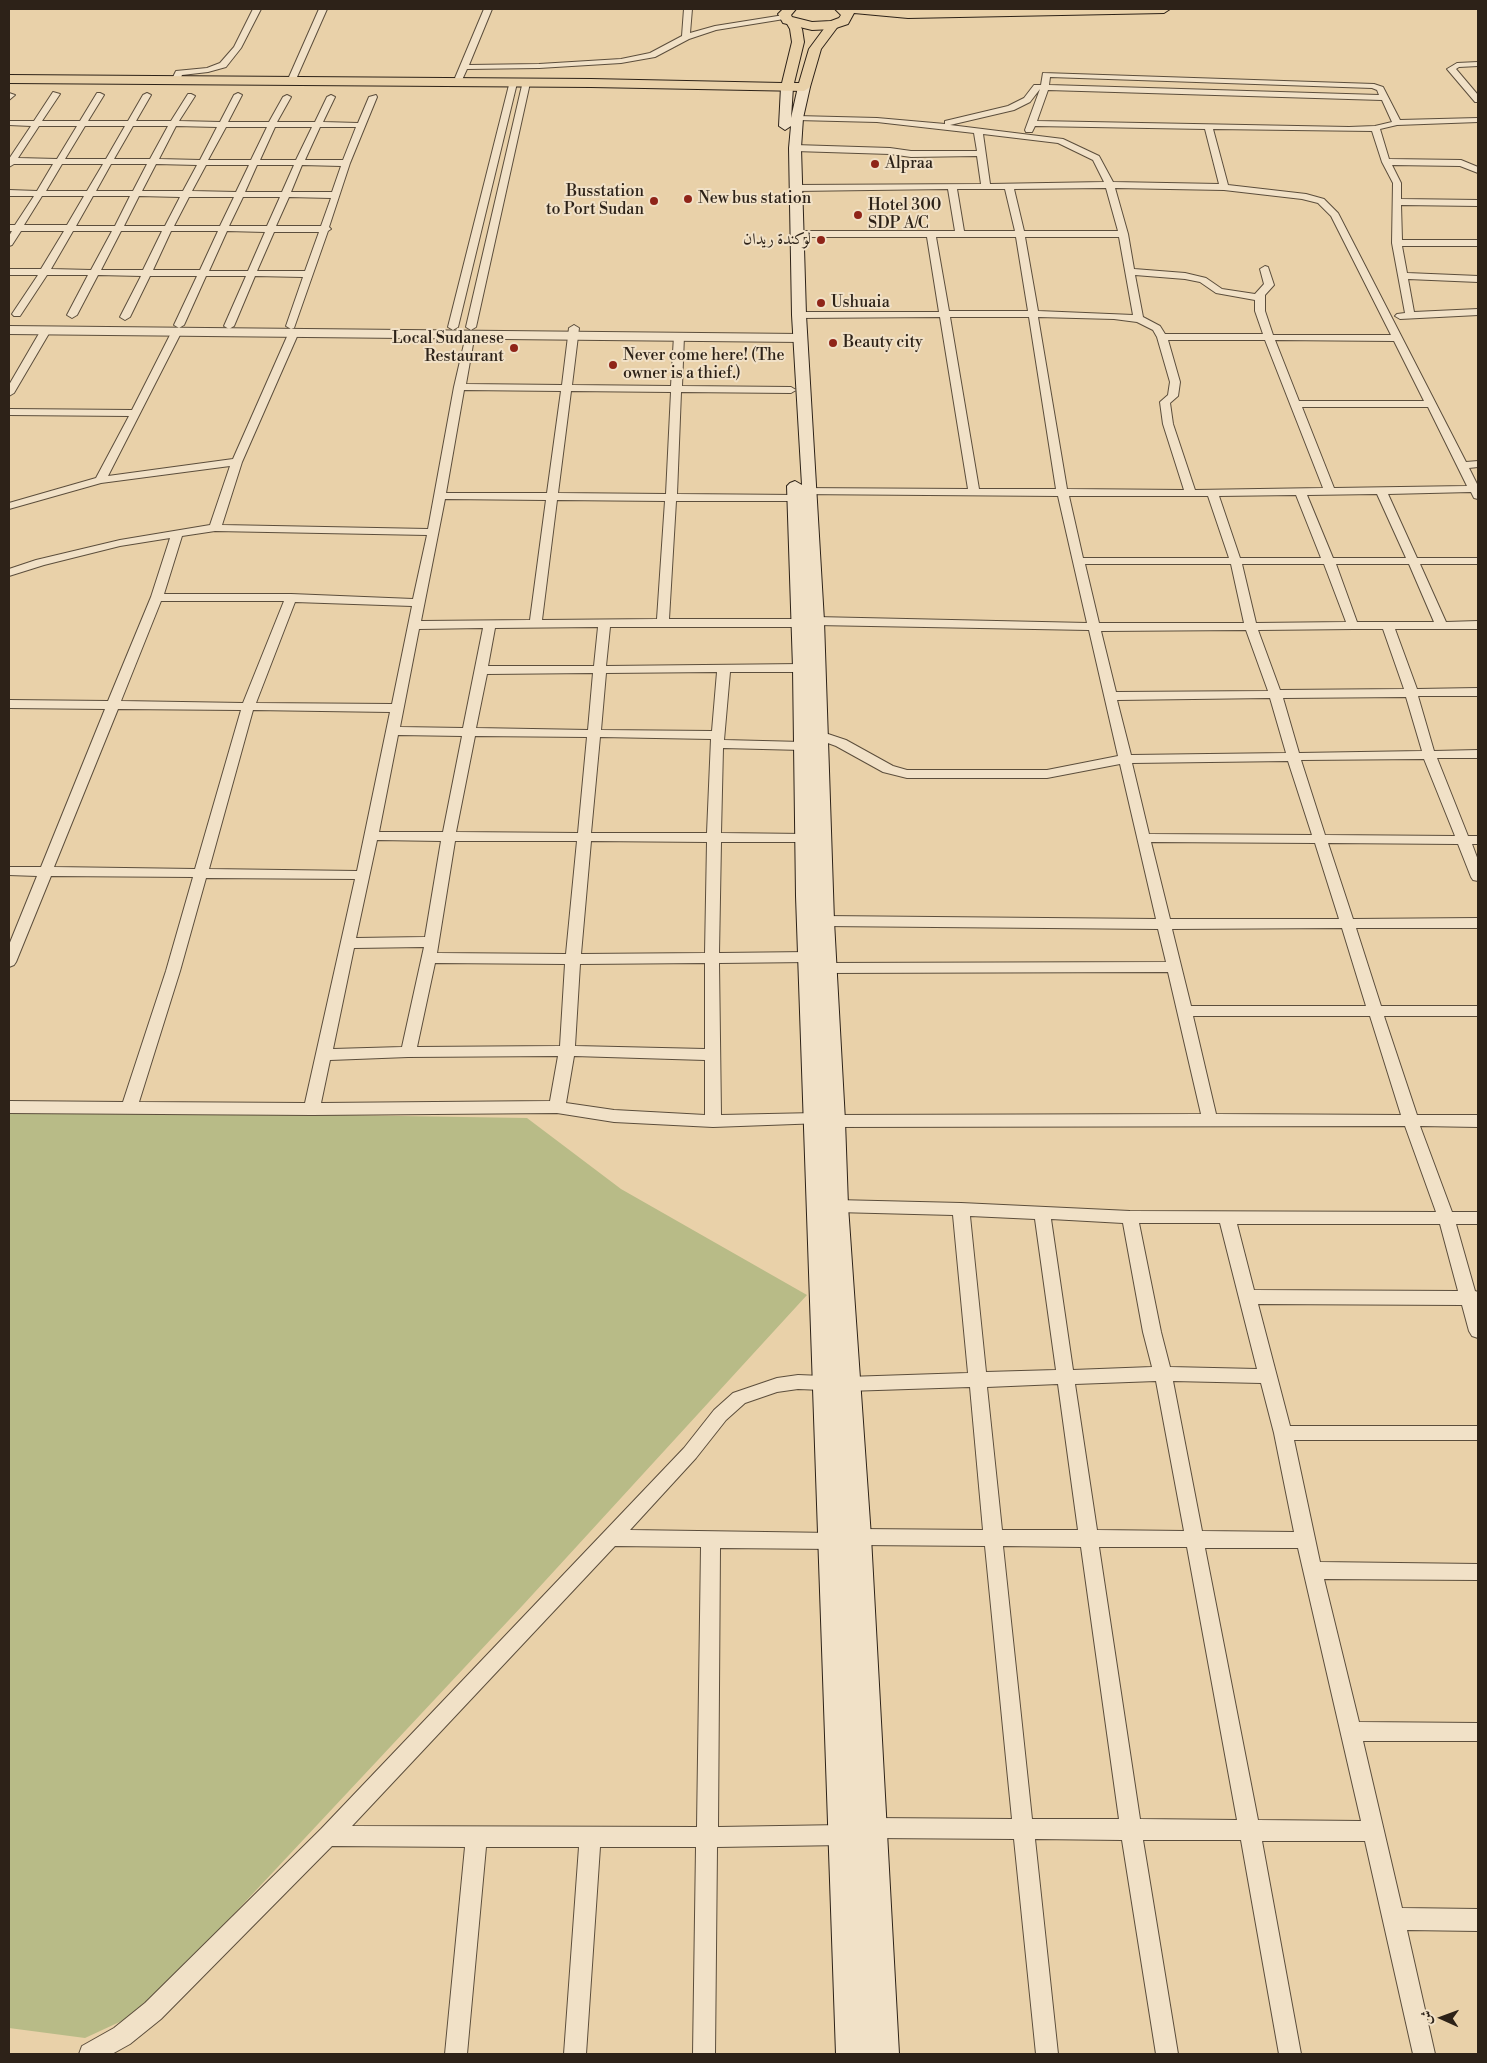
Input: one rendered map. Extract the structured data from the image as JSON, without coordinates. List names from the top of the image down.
{
  "places": [
    "Alpraa",
    "New bus station",
    "Busstation to Port Sudan",
    "Hotel 300 SDP A/C",
    "لوكندة ريدان",
    "Ushuaia",
    "Beauty city",
    "Local Sudanese Restaurant",
    "Never come here! (The owner is a thief.)"
  ],
  "north": "left"
}
